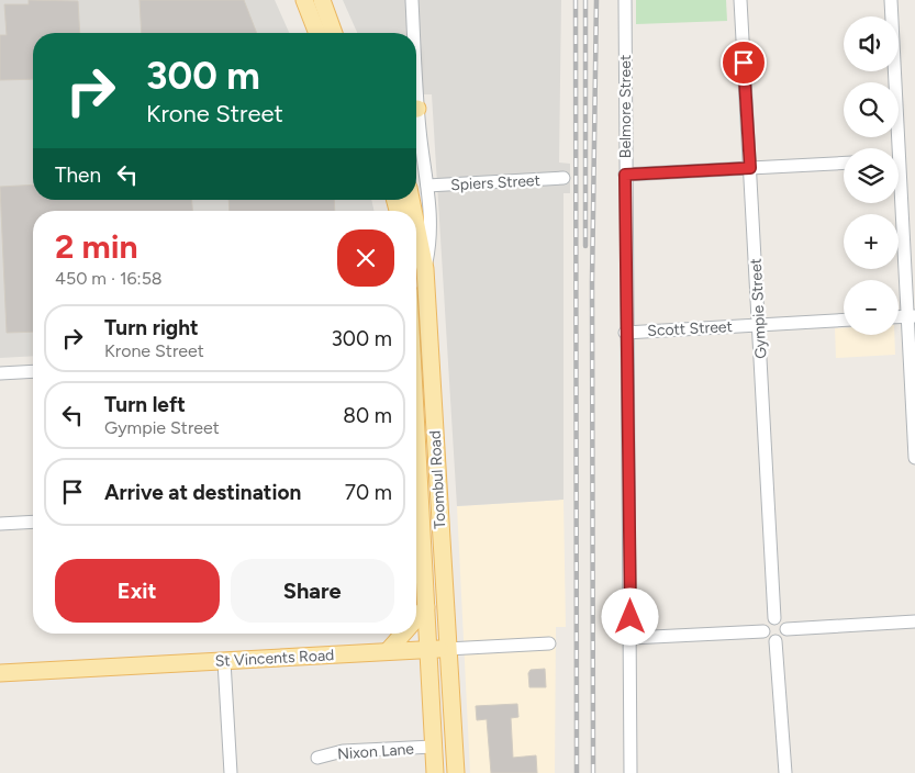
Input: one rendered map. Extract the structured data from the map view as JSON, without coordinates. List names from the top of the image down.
{
  "streets": {
    "main road": ["Toombul Road", "St Vincents Road"],
    "street": [
      "Belmore Street",
      "Spiers Street",
      "Gympie Street",
      "Scott Street",
      "Nixon Lane"
    ]
  },
  "crossings": [
    ["Belmore Street", "Scott Street"],
    ["Gympie Street", "Scott Street"],
    ["Toombul Road", "St Vincents Road"],
    ["Toombul Road", "Nixon Lane"]
  ],
  "page": {
    "map_buttons": ["+", "−"],
    "turn": ["300 m", "Krone Street"],
    "then": "Then",
    "heading": ["2 min", "450 m · 16:58"],
    "list": [
      {
        "name": "Turn right",
        "note": "Krone Street",
        "value": "300 m"
      },
      {
        "name": "Turn left",
        "note": "Gympie Street",
        "value": "80 m"
      },
      {
        "name": "Arrive at destination",
        "value": "70 m"
      }
    ],
    "buttons": ["Exit", "Share"]
  }
}
